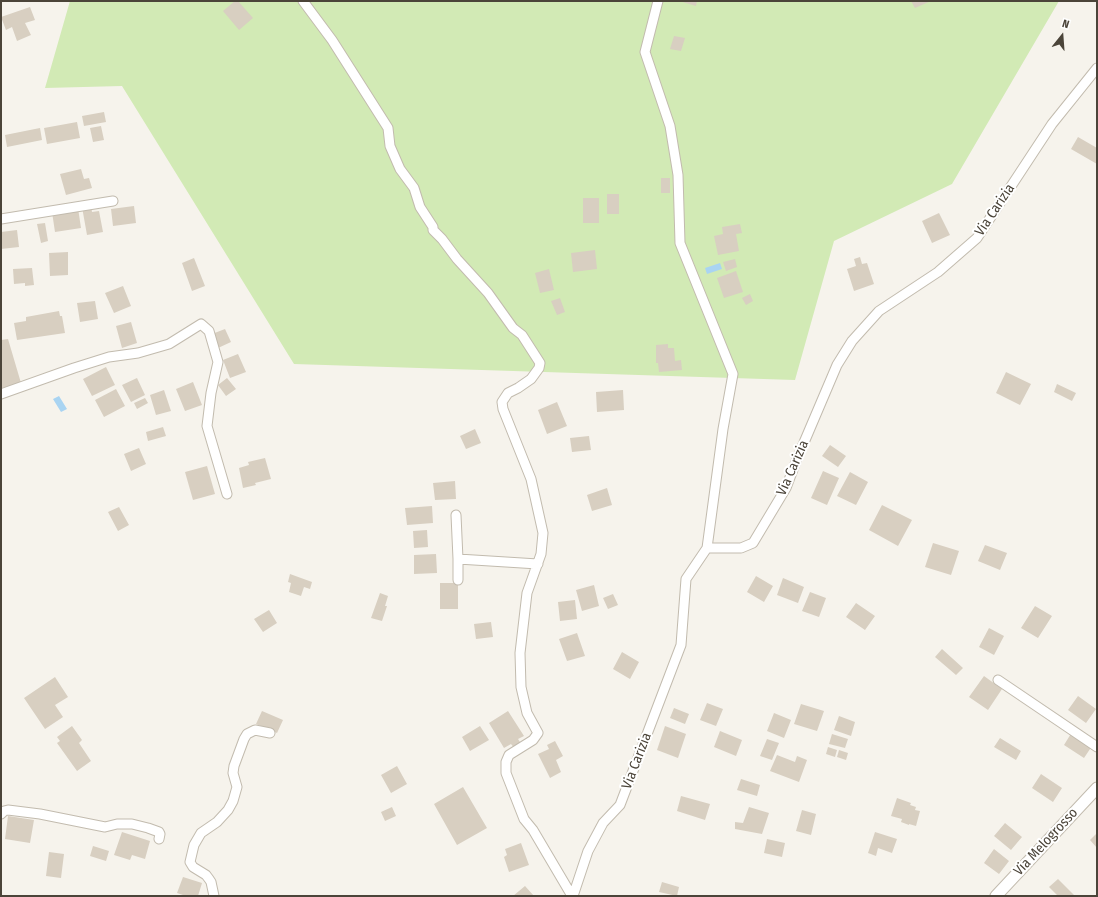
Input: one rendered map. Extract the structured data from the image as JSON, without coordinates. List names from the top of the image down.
{
  "streets": {
    "street": ["Via Carizia", "Via Melogrosso"]
  },
  "north": "top"
}
